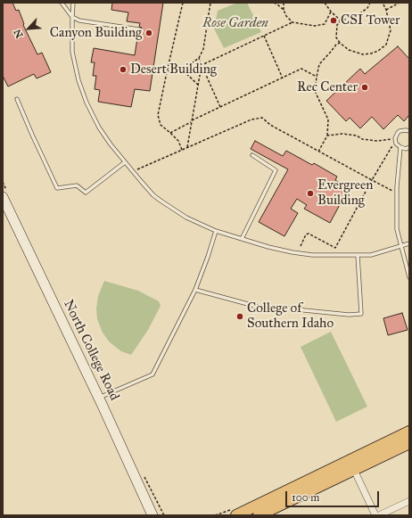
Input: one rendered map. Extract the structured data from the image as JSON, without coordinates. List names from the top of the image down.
{
  "streets": {
    "street": ["North College Road"]
  },
  "parks": ["Rose Garden"],
  "places": [
    "CSI Tower",
    "Canyon Building",
    "Desert Building",
    "Rec Center",
    "Evergreen Building",
    "College of Southern Idaho"
  ],
  "scale_bar": "100 m",
  "north": "bottom left"
}
